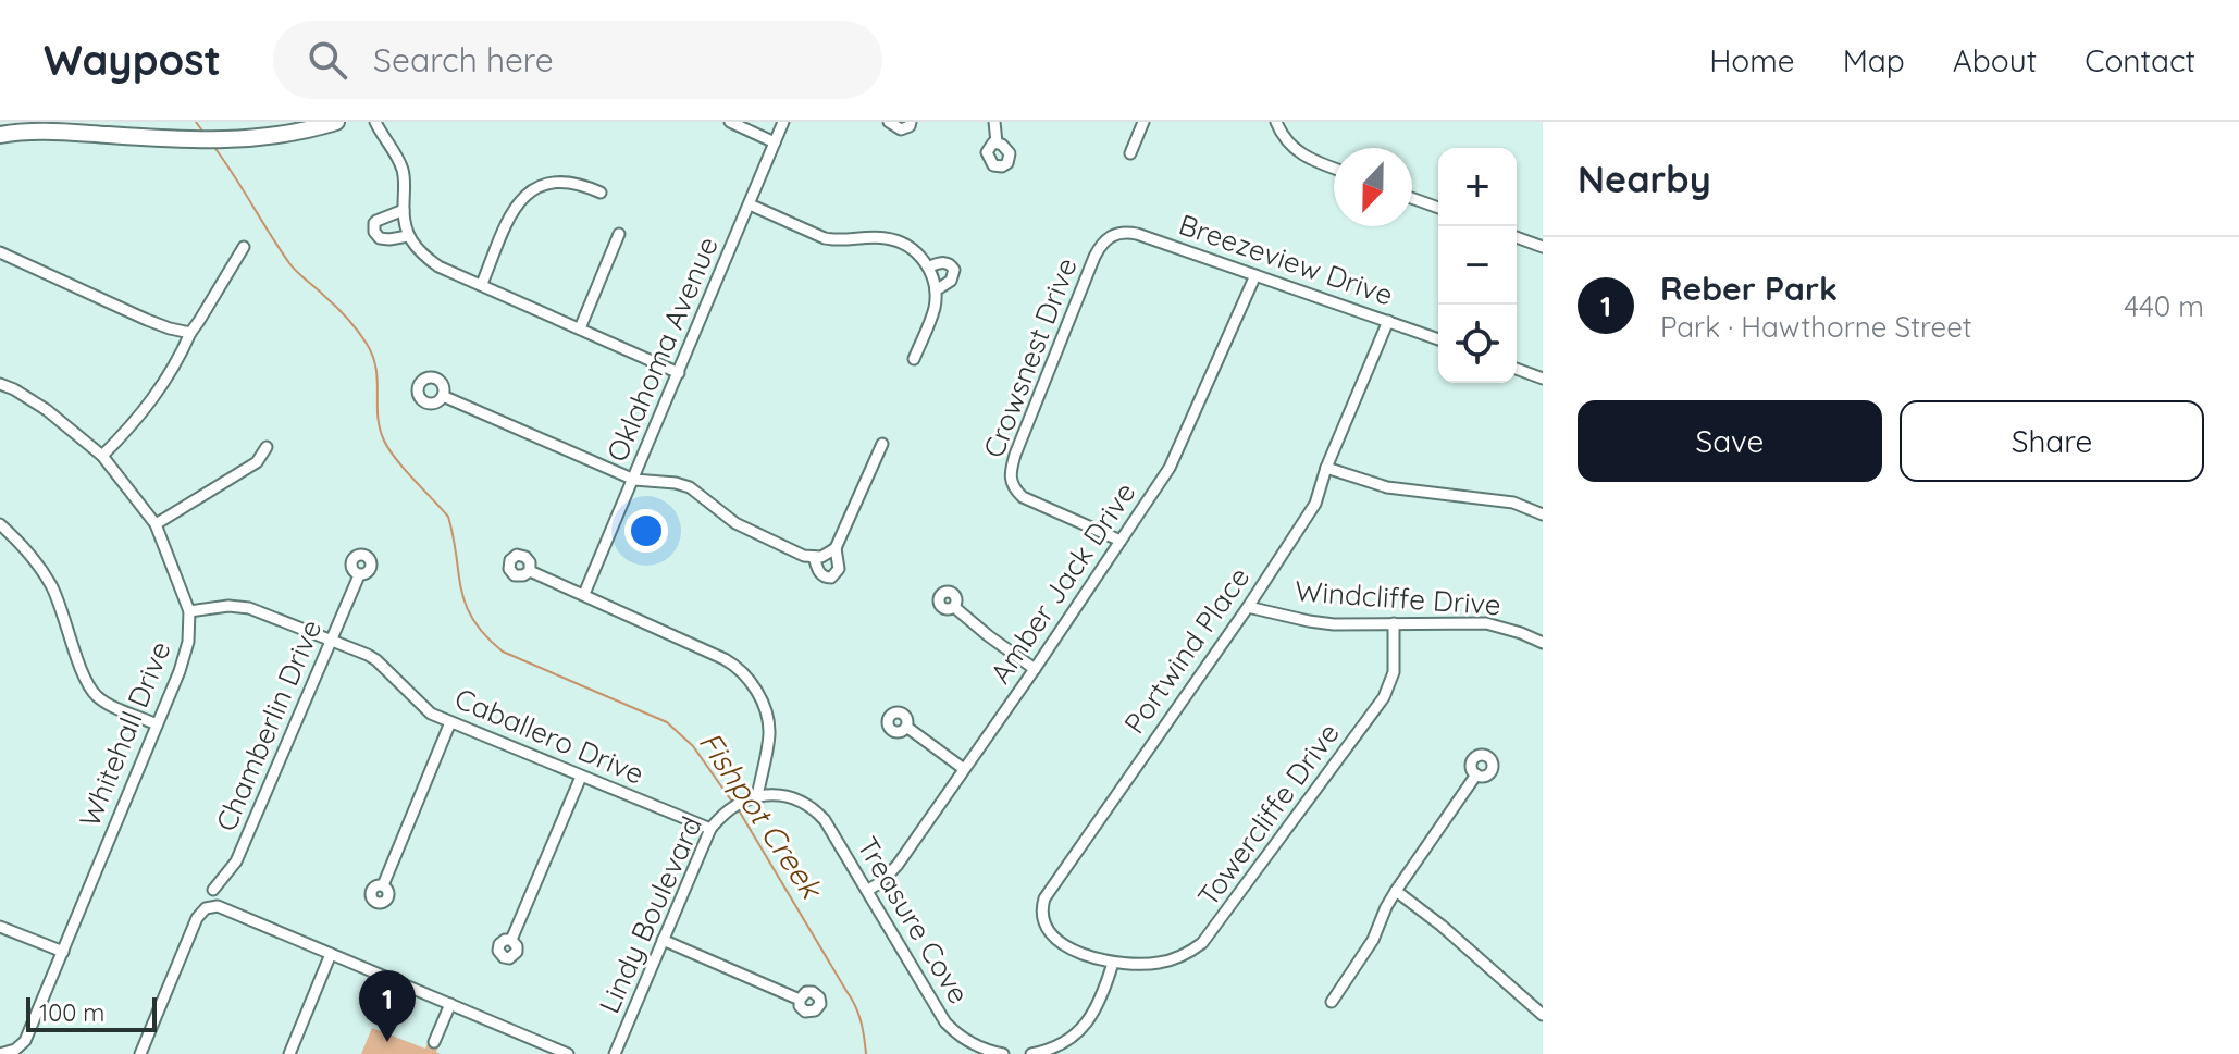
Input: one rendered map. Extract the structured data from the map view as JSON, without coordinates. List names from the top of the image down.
{
  "streets": {
    "street": [
      "Breezeview Drive",
      "Oklahoma Avenue",
      "Crowsnest Drive",
      "Amber Jack Drive",
      "Windcliffe Drive",
      "Portwind Place",
      "Chamberlin Drive",
      "Whitehall Drive",
      "Caballero Drive",
      "Towercliffe Drive",
      "Lindy Boulevard",
      "Treasure Cove"
    ]
  },
  "crossings": [
    ["Breezeview Drive", "Crowsnest Drive"],
    ["Breezeview Drive", "Amber Jack Drive"],
    ["Breezeview Drive", "Portwind Place"],
    ["Crowsnest Drive", "Amber Jack Drive"],
    ["Amber Jack Drive", "Treasure Cove"],
    ["Windcliffe Drive", "Portwind Place"],
    ["Windcliffe Drive", "Towercliffe Drive"],
    ["Portwind Place", "Towercliffe Drive"],
    ["Chamberlin Drive", "Caballero Drive"],
    ["Whitehall Drive", "Caballero Drive"],
    ["Caballero Drive", "Lindy Boulevard"],
    ["Lindy Boulevard", "Treasure Cove"]
  ],
  "water": ["Fishpot Creek"],
  "scale_bar": "100 m",
  "north": "bottom",
  "page": {
    "header": "Waypost",
    "search": "Search here",
    "nav": [
      "Home",
      "Map",
      "About",
      "Contact"
    ],
    "heading": "Nearby",
    "map_buttons": ["+", "−"],
    "list": [
      {
        "mark": "1",
        "name": "Reber Park",
        "note": "Park · Hawthorne Street",
        "value": "440 m"
      }
    ],
    "buttons": ["Save", "Share"],
    "pins": "1",
    "scale": "100 m"
  }
}
